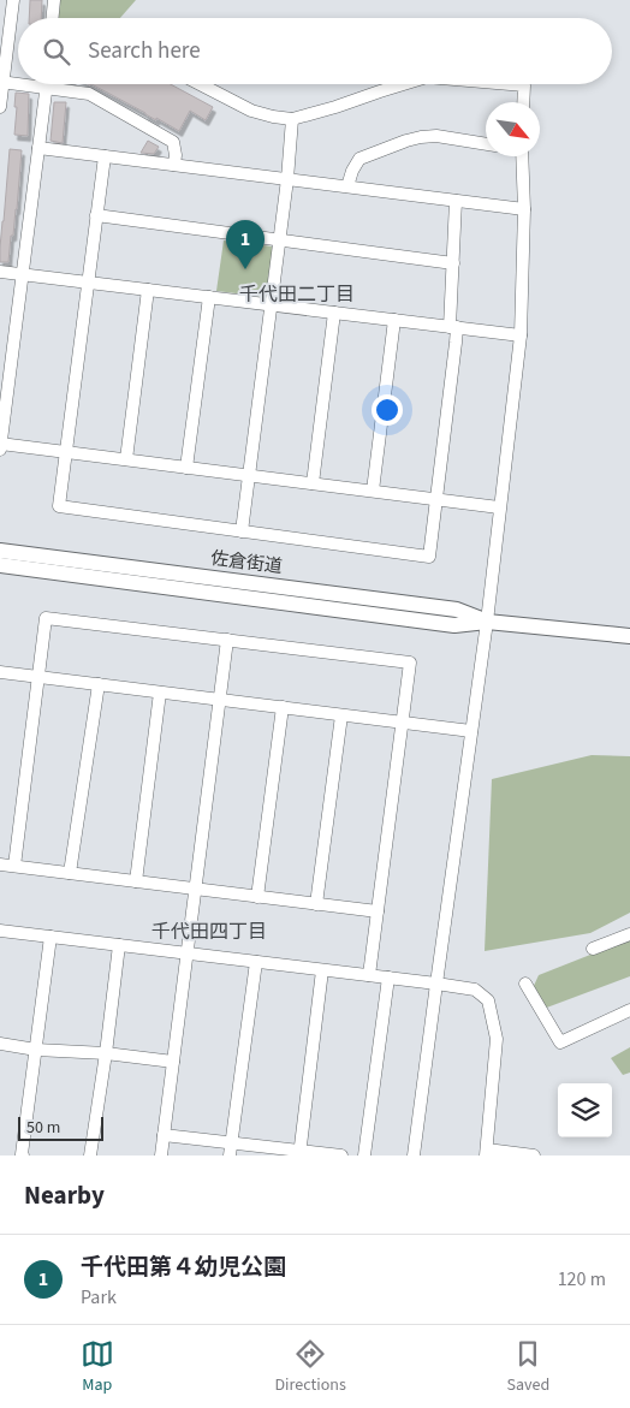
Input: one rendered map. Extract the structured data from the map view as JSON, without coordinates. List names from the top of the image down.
{
  "streets": {
    "main road": ["佐倉街道"]
  },
  "districts": ["千代田二丁目", "千代田四丁目"],
  "scale_bar": "50 m",
  "north": "bottom right",
  "page": {
    "search": "Search here",
    "pins": "1",
    "scale": "50 m",
    "heading": "Nearby",
    "list": [
      {
        "mark": "1",
        "name": "千代田第４幼児公園",
        "note": "Park",
        "value": "120 m"
      }
    ],
    "nav": ["Map", "Directions", "Saved"]
  }
}
